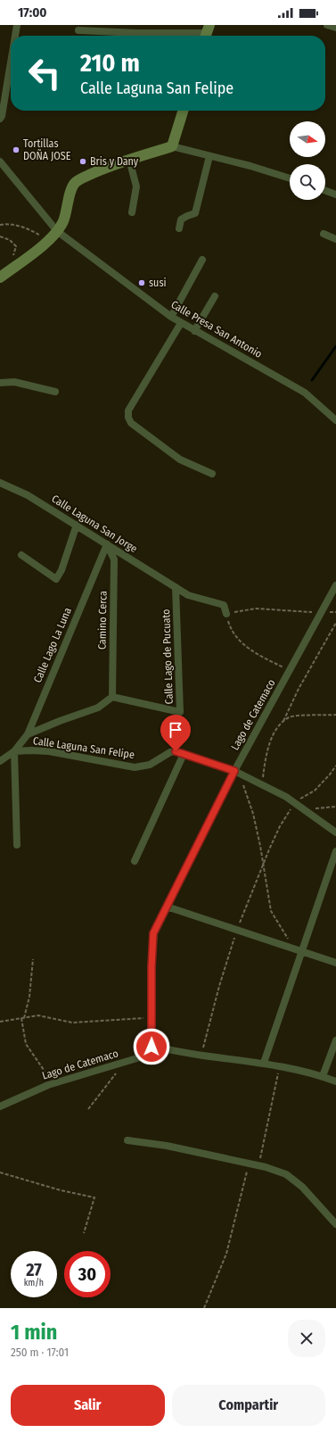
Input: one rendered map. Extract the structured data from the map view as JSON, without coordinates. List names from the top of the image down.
{
  "streets": {
    "street": [
      "Calle Presa San Antonio",
      "Calle Laguna San Jorge",
      "Camino Cerca",
      "Calle Lago La Luna",
      "Calle Lago de Pucuato",
      "Lago de Catemaco",
      "Calle Laguna San Felipe"
    ]
  },
  "crossings": [
    ["Calle Laguna San Jorge", "Camino Cerca"],
    ["Calle Laguna San Jorge", "Calle Lago La Luna"],
    ["Calle Laguna San Jorge", "Calle Lago de Pucuato"],
    ["Camino Cerca", "Calle Lago La Luna"],
    ["Camino Cerca", "Calle Lago de Pucuato"],
    ["Calle Lago La Luna", "Calle Laguna San Felipe"],
    ["Lago de Catemaco", "Calle Laguna San Felipe"]
  ],
  "places": ["Tortillas DOÑA JOSE", "Bris y Dany", "susi"],
  "north": "right",
  "page": {
    "status": "17:00",
    "turn": ["210 m", "Calle Laguna San Felipe"],
    "speed": "27 km/h",
    "limit": "30",
    "heading": ["1 min", "250 m · 17:01"],
    "buttons": ["Salir", "Compartir"]
  }
}
